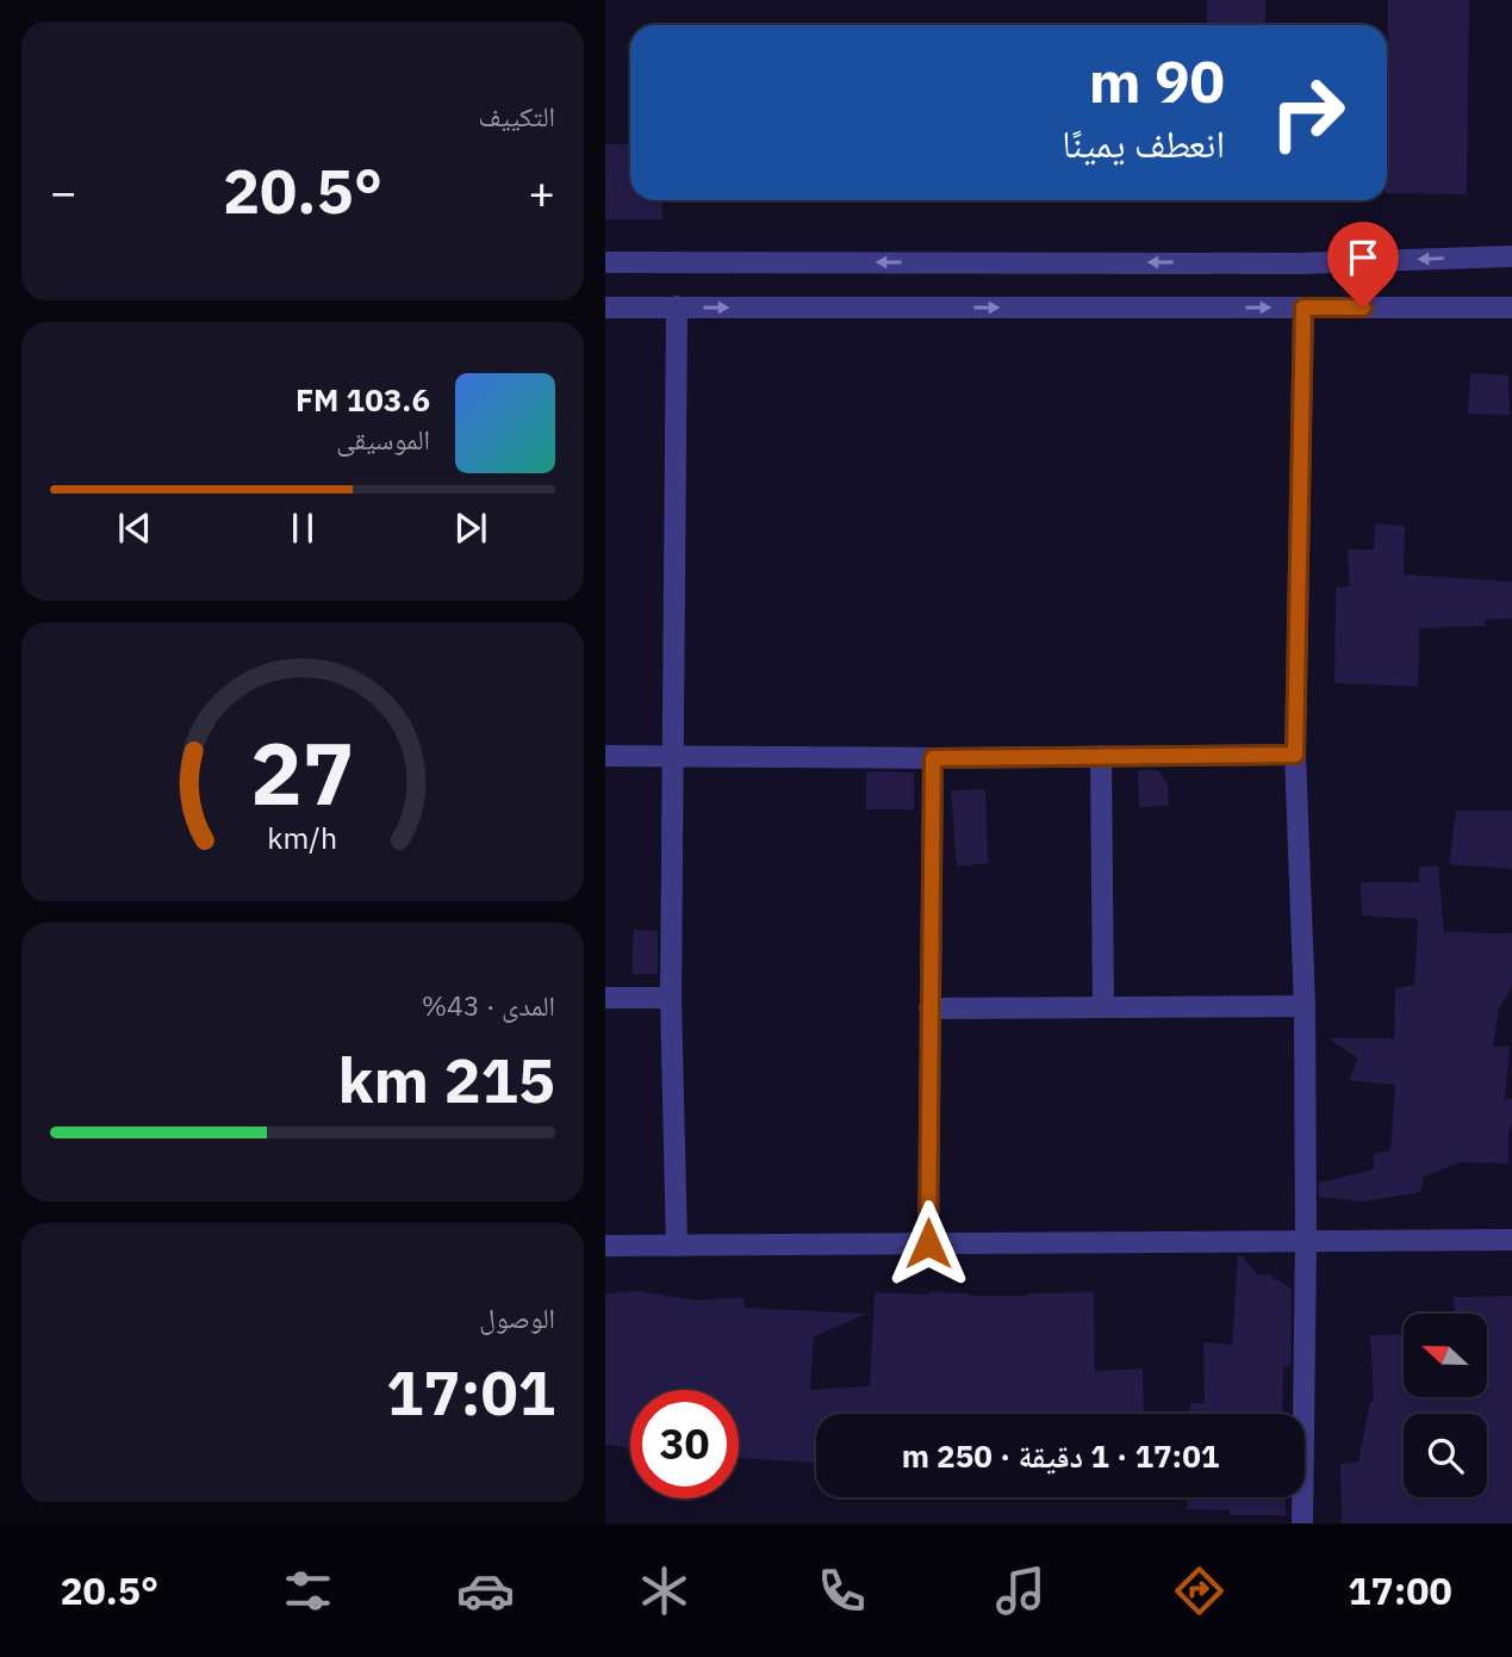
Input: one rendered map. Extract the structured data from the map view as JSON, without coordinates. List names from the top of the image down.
{
  "north": "left",
  "page": {
    "tile": [
      "التكييف",
      ["المدى · 43%", "215 km"],
      ["الوصول", "17:01"]
    ],
    "turn": ["90 m", "انعطف يمينًا"],
    "heat": ["−", "20.5°", "+"],
    "song": ["103.6 FM", "الموسيقى"],
    "limit": "30",
    "trip": "17:01 · 1 دقيقة · 250 m",
    "tabs": ["17:00", "20.5°"],
    "gauge": ["27", "km/h"]
  }
}
